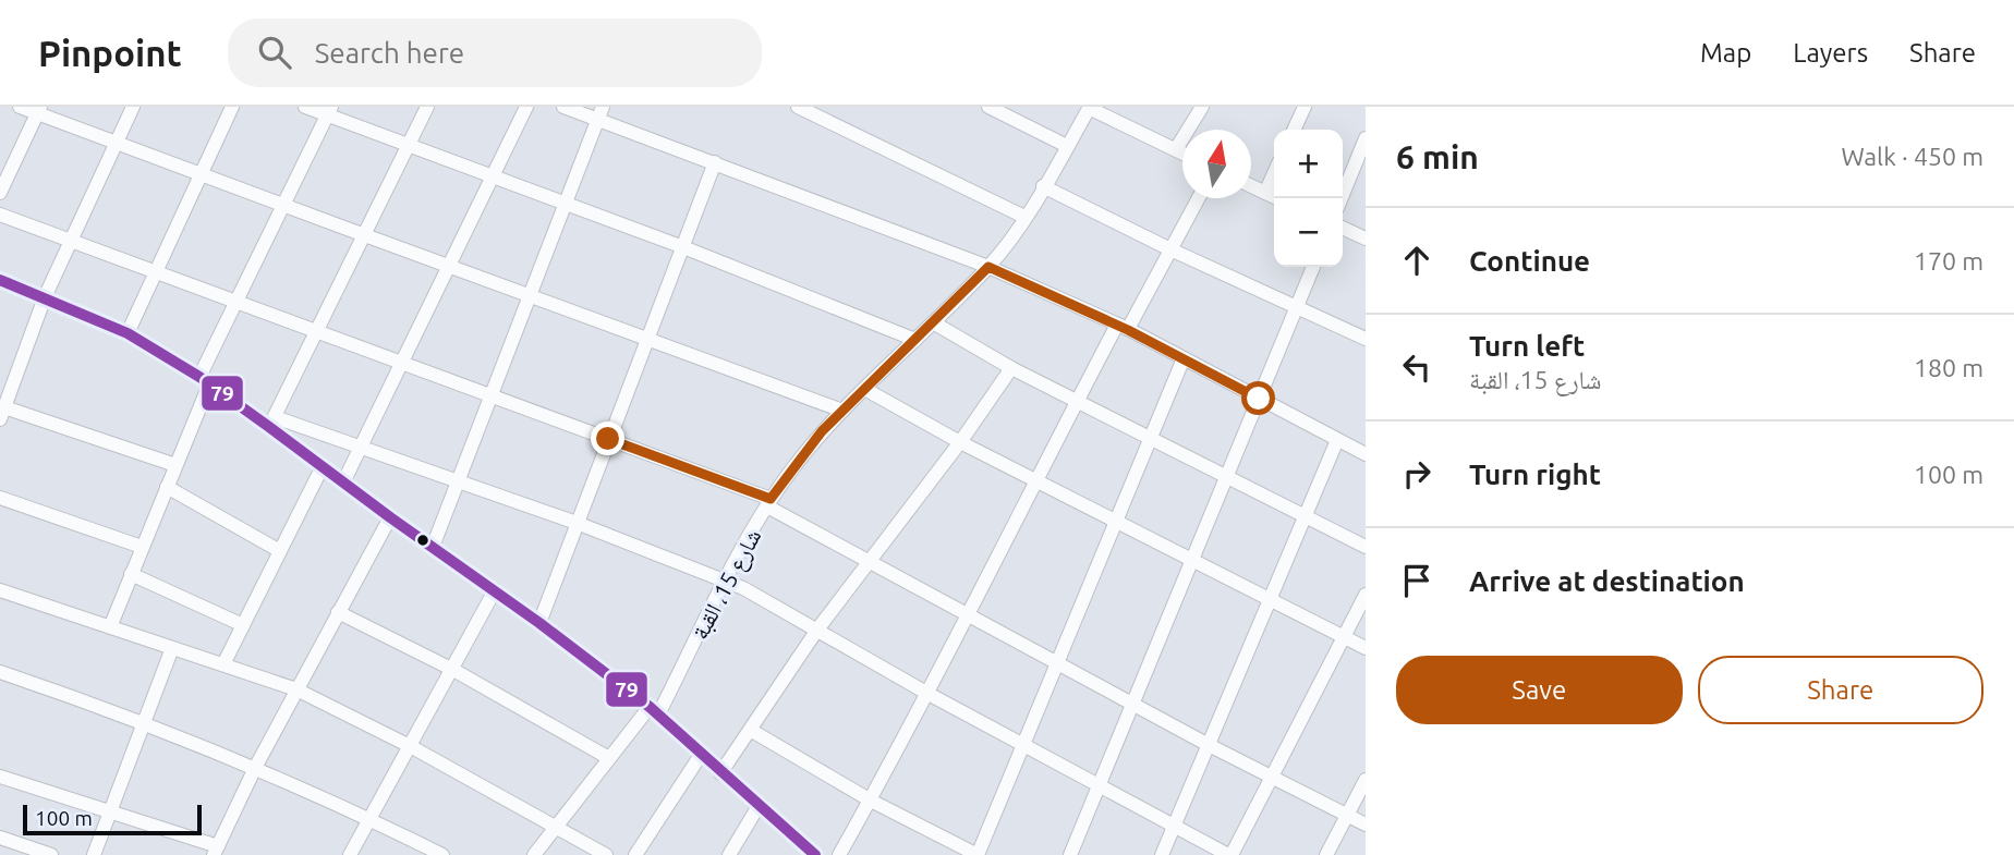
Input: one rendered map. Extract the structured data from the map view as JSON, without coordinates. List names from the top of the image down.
{
  "streets": {
    "street": ["شارع 15، القبة"]
  },
  "lines": ["transit line 79"],
  "scale_bar": "100 m",
  "north": "top",
  "page": {
    "header": "Pinpoint",
    "search": "Search here",
    "nav": ["Map", "Layers", "Share"],
    "heading": ["6 min", "Walk · 450 m"],
    "map_buttons": ["+", "−"],
    "list": [
      ["Continue", "170 m"],
      ["Turn left", "شارع 15، القبة", "180 m"],
      ["Turn right", "100 m"],
      "Arrive at destination"
    ],
    "buttons": ["Save", "Share"],
    "scale": "100 m"
  }
}
